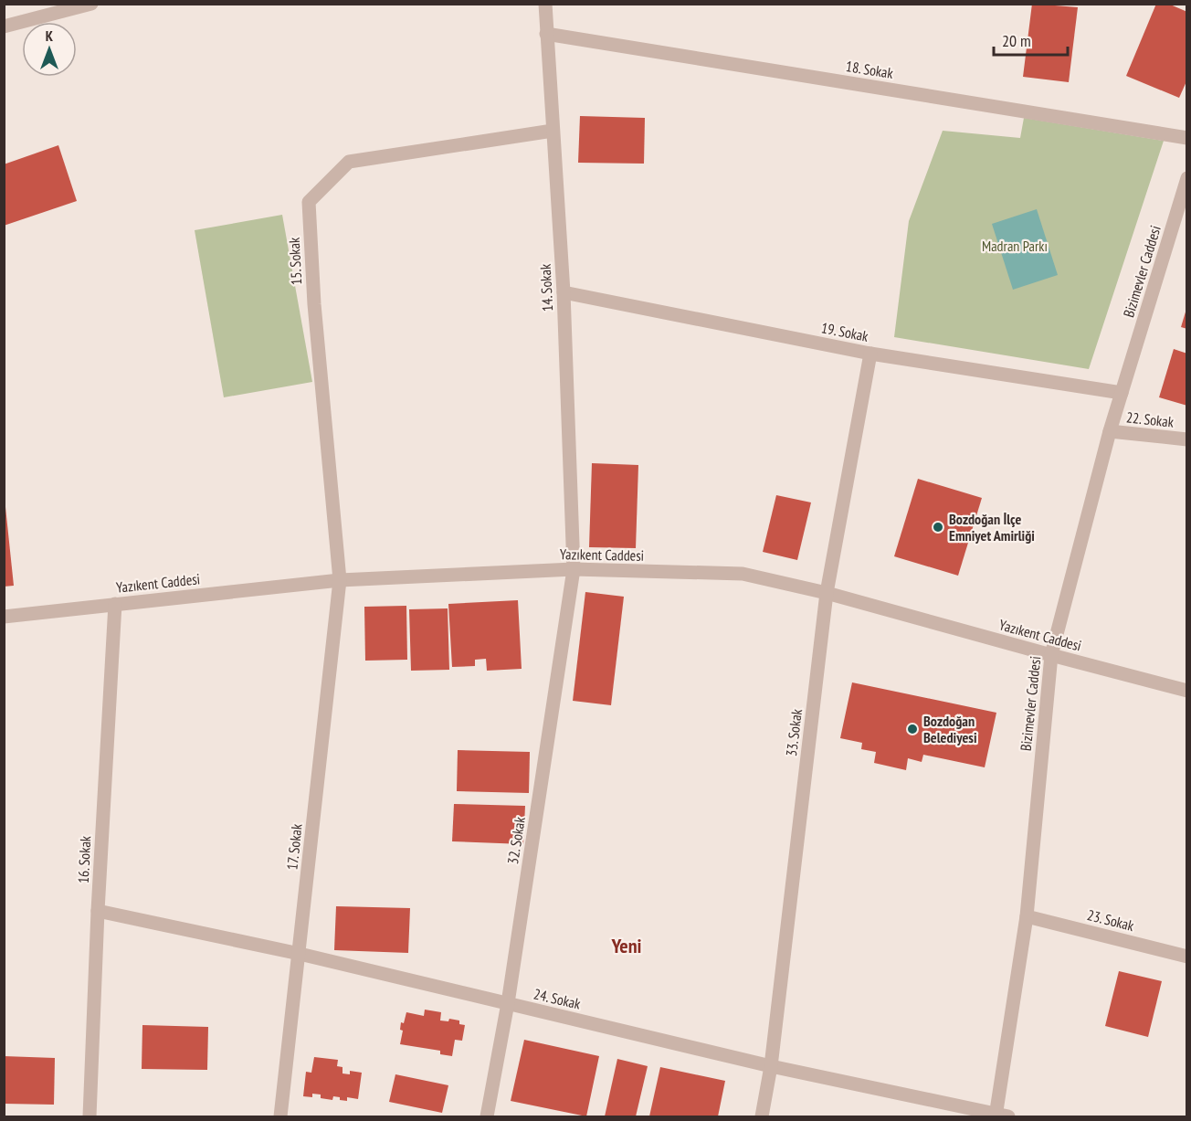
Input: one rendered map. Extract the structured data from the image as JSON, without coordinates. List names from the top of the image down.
{
  "streets": {
    "street": [
      "18. Sokak",
      "15. Sokak",
      "Bizimevler Caddesi",
      "14. Sokak",
      "19. Sokak",
      "22. Sokak",
      "Yazıkent Caddesi",
      "33. Sokak",
      "32. Sokak",
      "17. Sokak",
      "16. Sokak",
      "23. Sokak",
      "24. Sokak"
    ]
  },
  "crossings": [
    ["18. Sokak", "14. Sokak"],
    ["15. Sokak", "14. Sokak"],
    ["15. Sokak", "Yazıkent Caddesi"],
    ["15. Sokak", "17. Sokak"],
    ["Bizimevler Caddesi", "19. Sokak"],
    ["Bizimevler Caddesi", "22. Sokak"],
    ["Bizimevler Caddesi", "Yazıkent Caddesi"],
    ["Bizimevler Caddesi", "23. Sokak"],
    ["Bizimevler Caddesi", "24. Sokak"],
    ["14. Sokak", "19. Sokak"],
    ["14. Sokak", "Yazıkent Caddesi"],
    ["14. Sokak", "32. Sokak"],
    ["19. Sokak", "33. Sokak"],
    ["Yazıkent Caddesi", "33. Sokak"],
    ["Yazıkent Caddesi", "32. Sokak"],
    ["Yazıkent Caddesi", "17. Sokak"],
    ["Yazıkent Caddesi", "16. Sokak"],
    ["33. Sokak", "24. Sokak"],
    ["32. Sokak", "24. Sokak"],
    ["17. Sokak", "24. Sokak"],
    ["16. Sokak", "24. Sokak"]
  ],
  "districts": ["Yeni"],
  "parks": ["Madran Parkı"],
  "places": ["Bozdoğan İlçe Emniyet Amirliği", "Bozdoğan Belediyesi"],
  "scale_bar": "20 m",
  "north": "top"
}
